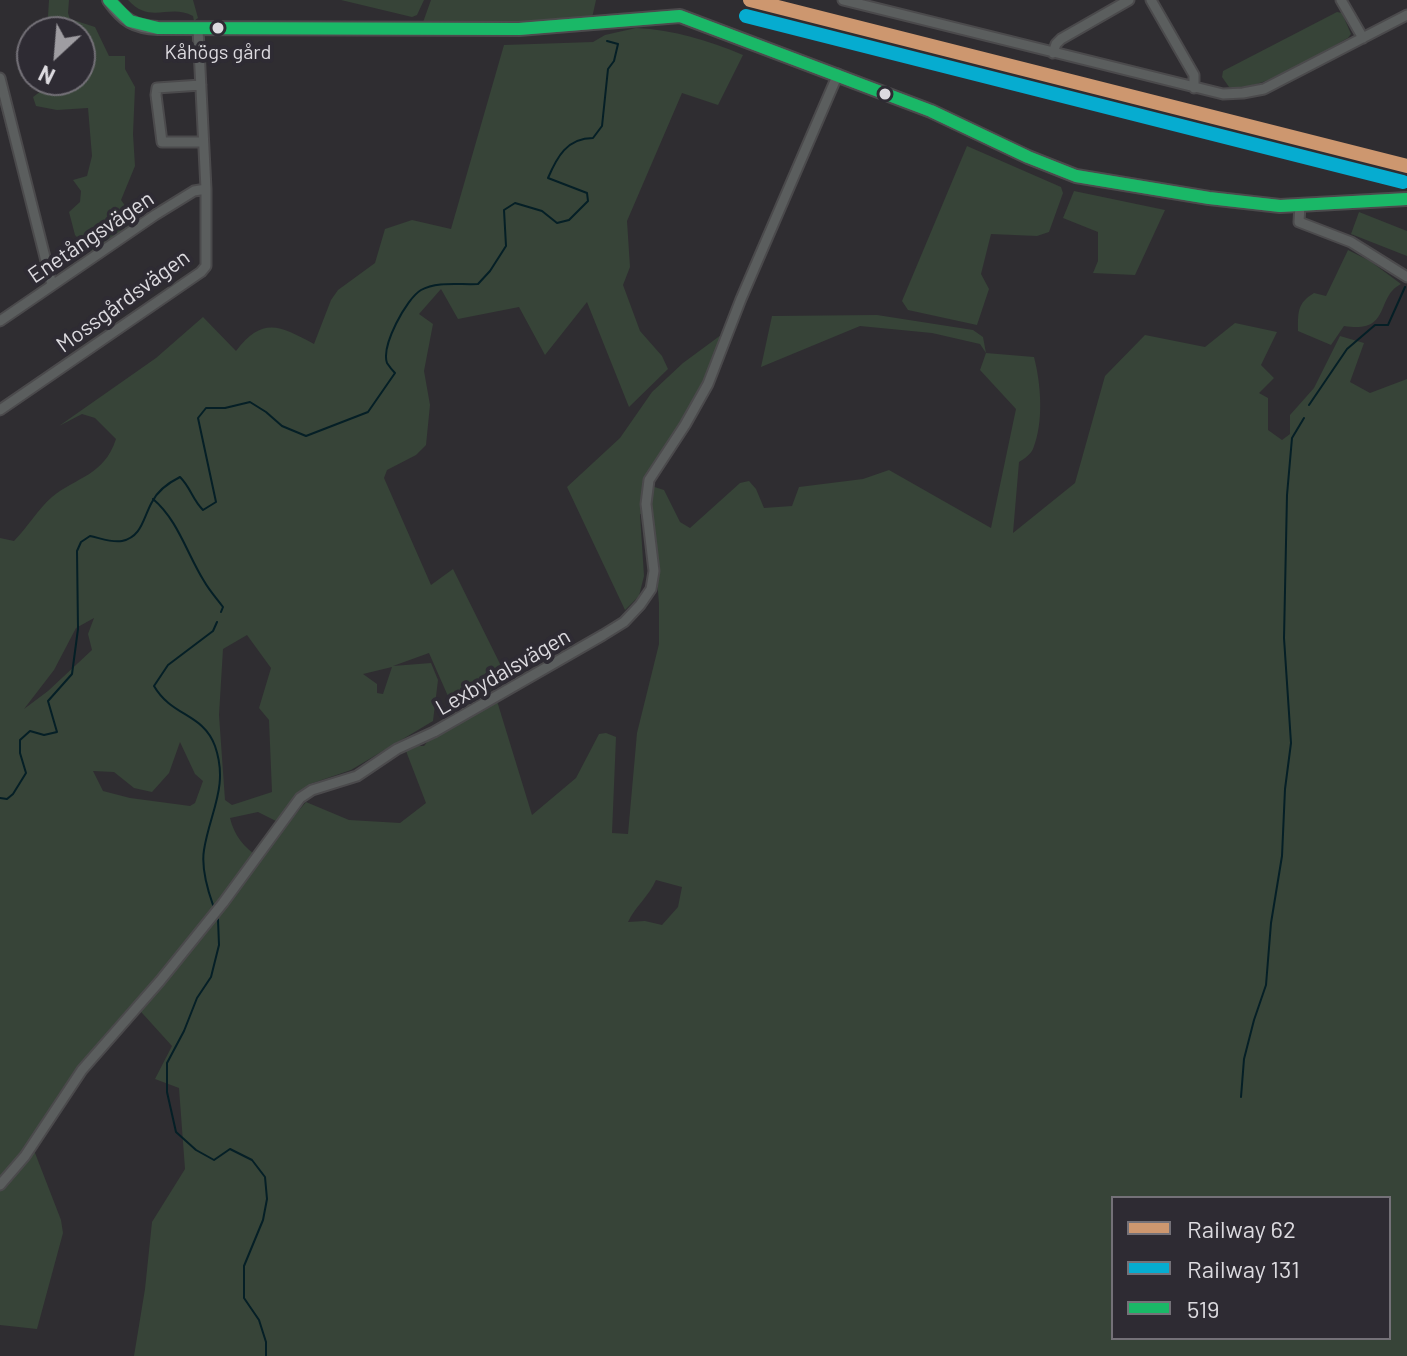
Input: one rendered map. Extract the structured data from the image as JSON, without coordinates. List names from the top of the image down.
{
  "streets": {
    "street": ["Enetångsvägen", "Mossgårdsvägen", "Lexbydalsvägen"]
  },
  "crossings": [
    ["Enetångsvägen", "Mossgårdsvägen"]
  ],
  "places": ["Kåhögs gård"],
  "lines": ["rail line 62", "transit line 519", "rail line 131"],
  "legend": ["Railway 62", "Railway 131", "519"],
  "north": "bottom left"
}
